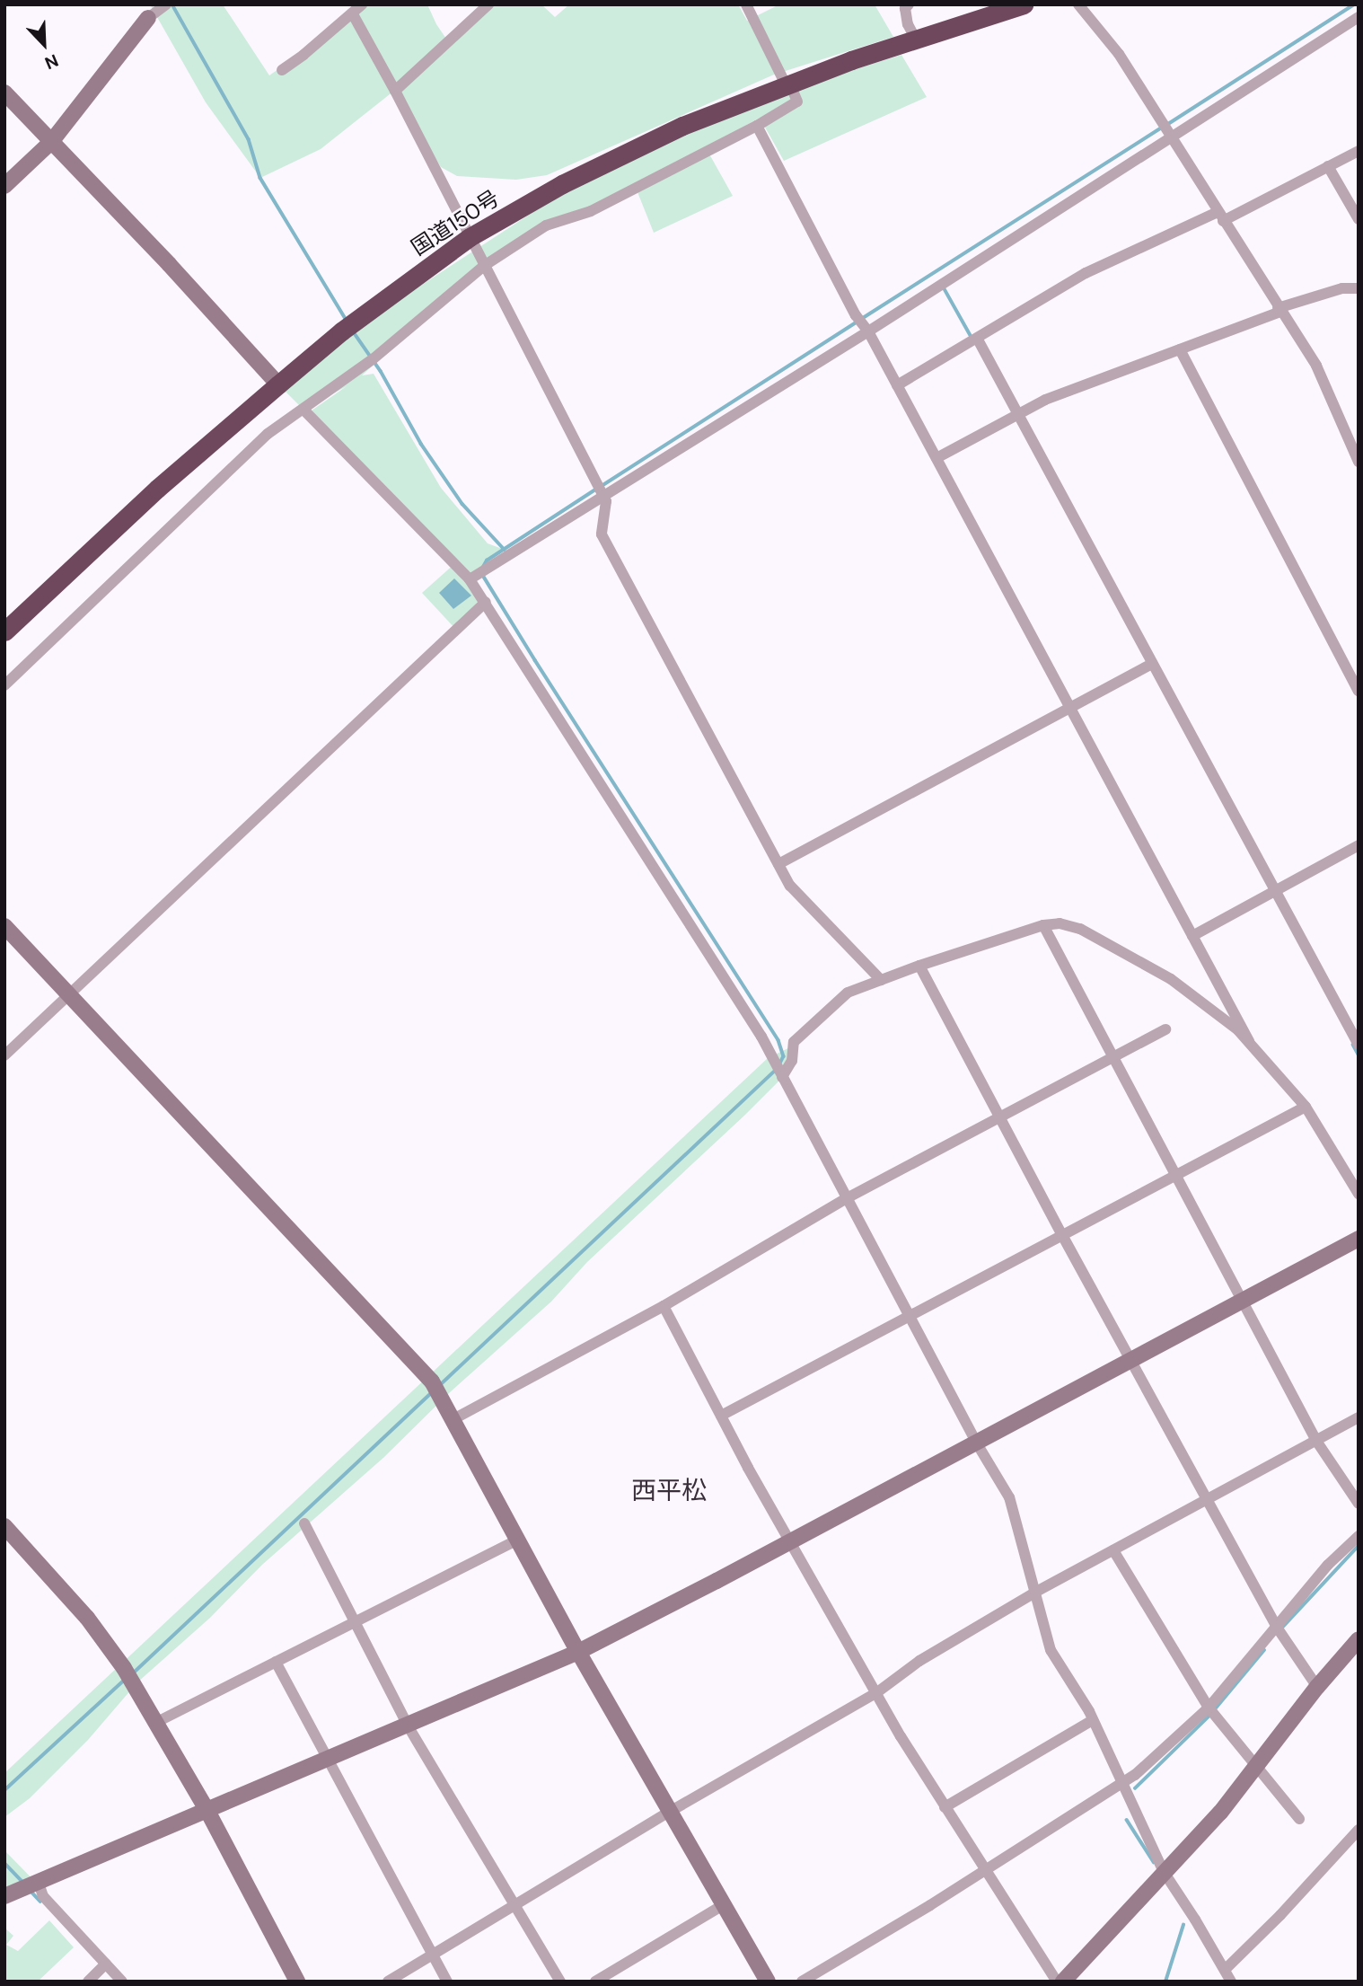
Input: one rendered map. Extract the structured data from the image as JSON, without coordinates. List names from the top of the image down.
{
  "streets": {
    "highway": ["国道150号"]
  },
  "districts": ["西平松"],
  "north": "bottom right"
}
